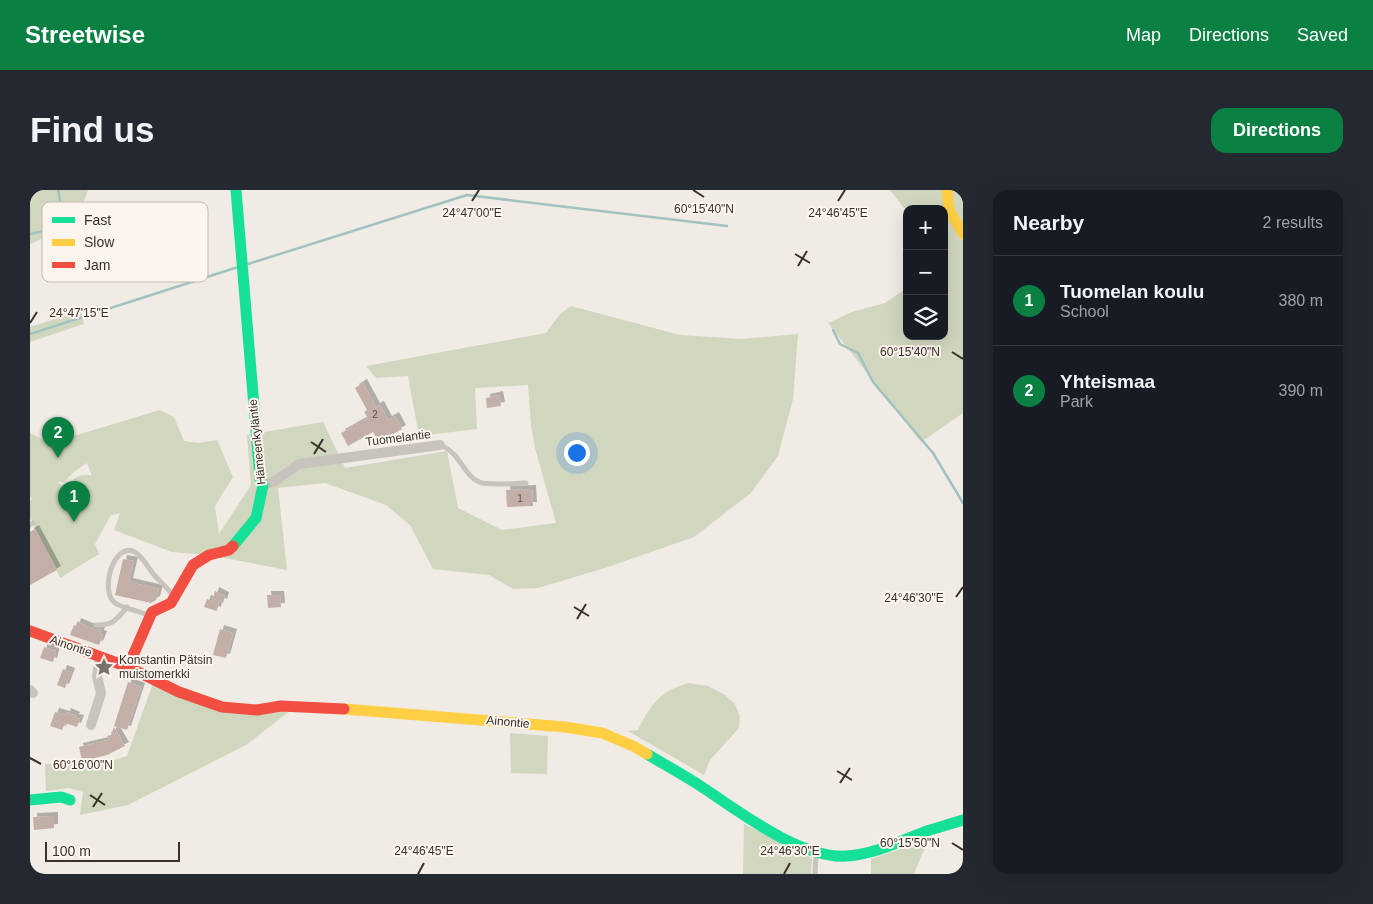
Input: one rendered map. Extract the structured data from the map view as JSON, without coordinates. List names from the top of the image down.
{
  "streets": {
    "street": ["Tuomelantie", "Hämeenkyläntie", "Ainontie"]
  },
  "crossings": [
    ["Tuomelantie", "Hämeenkyläntie"]
  ],
  "places": {
    "place": ["Konstantin Pätsin muistomerkki"]
  },
  "house_numbers": ["2", "1"],
  "legend": ["Fast", "Slow", "Jam"],
  "scale_bar": "100 m",
  "page": {
    "header": "Streetwise",
    "nav": ["Map", "Directions", "Saved"],
    "buttons": "Directions",
    "title": "Find us",
    "heading": ["Nearby", "2 results"],
    "map_buttons": ["+", "−"],
    "list": [
      {
        "mark": "1",
        "name": "Tuomelan koulu",
        "note": "School",
        "value": "380 m"
      },
      {
        "mark": "2",
        "name": "Yhteismaa",
        "note": "Park",
        "value": "390 m"
      }
    ],
    "pins": ["2", "1"],
    "scale": "100 m"
  },
  "coordinates": [
    "60°15'40\"N",
    "24°47'00\"E",
    "24°46'45\"E",
    "24°47'15\"E",
    "24°46'30\"E",
    "60°16'00\"N",
    "60°15'50\"N"
  ]
}
